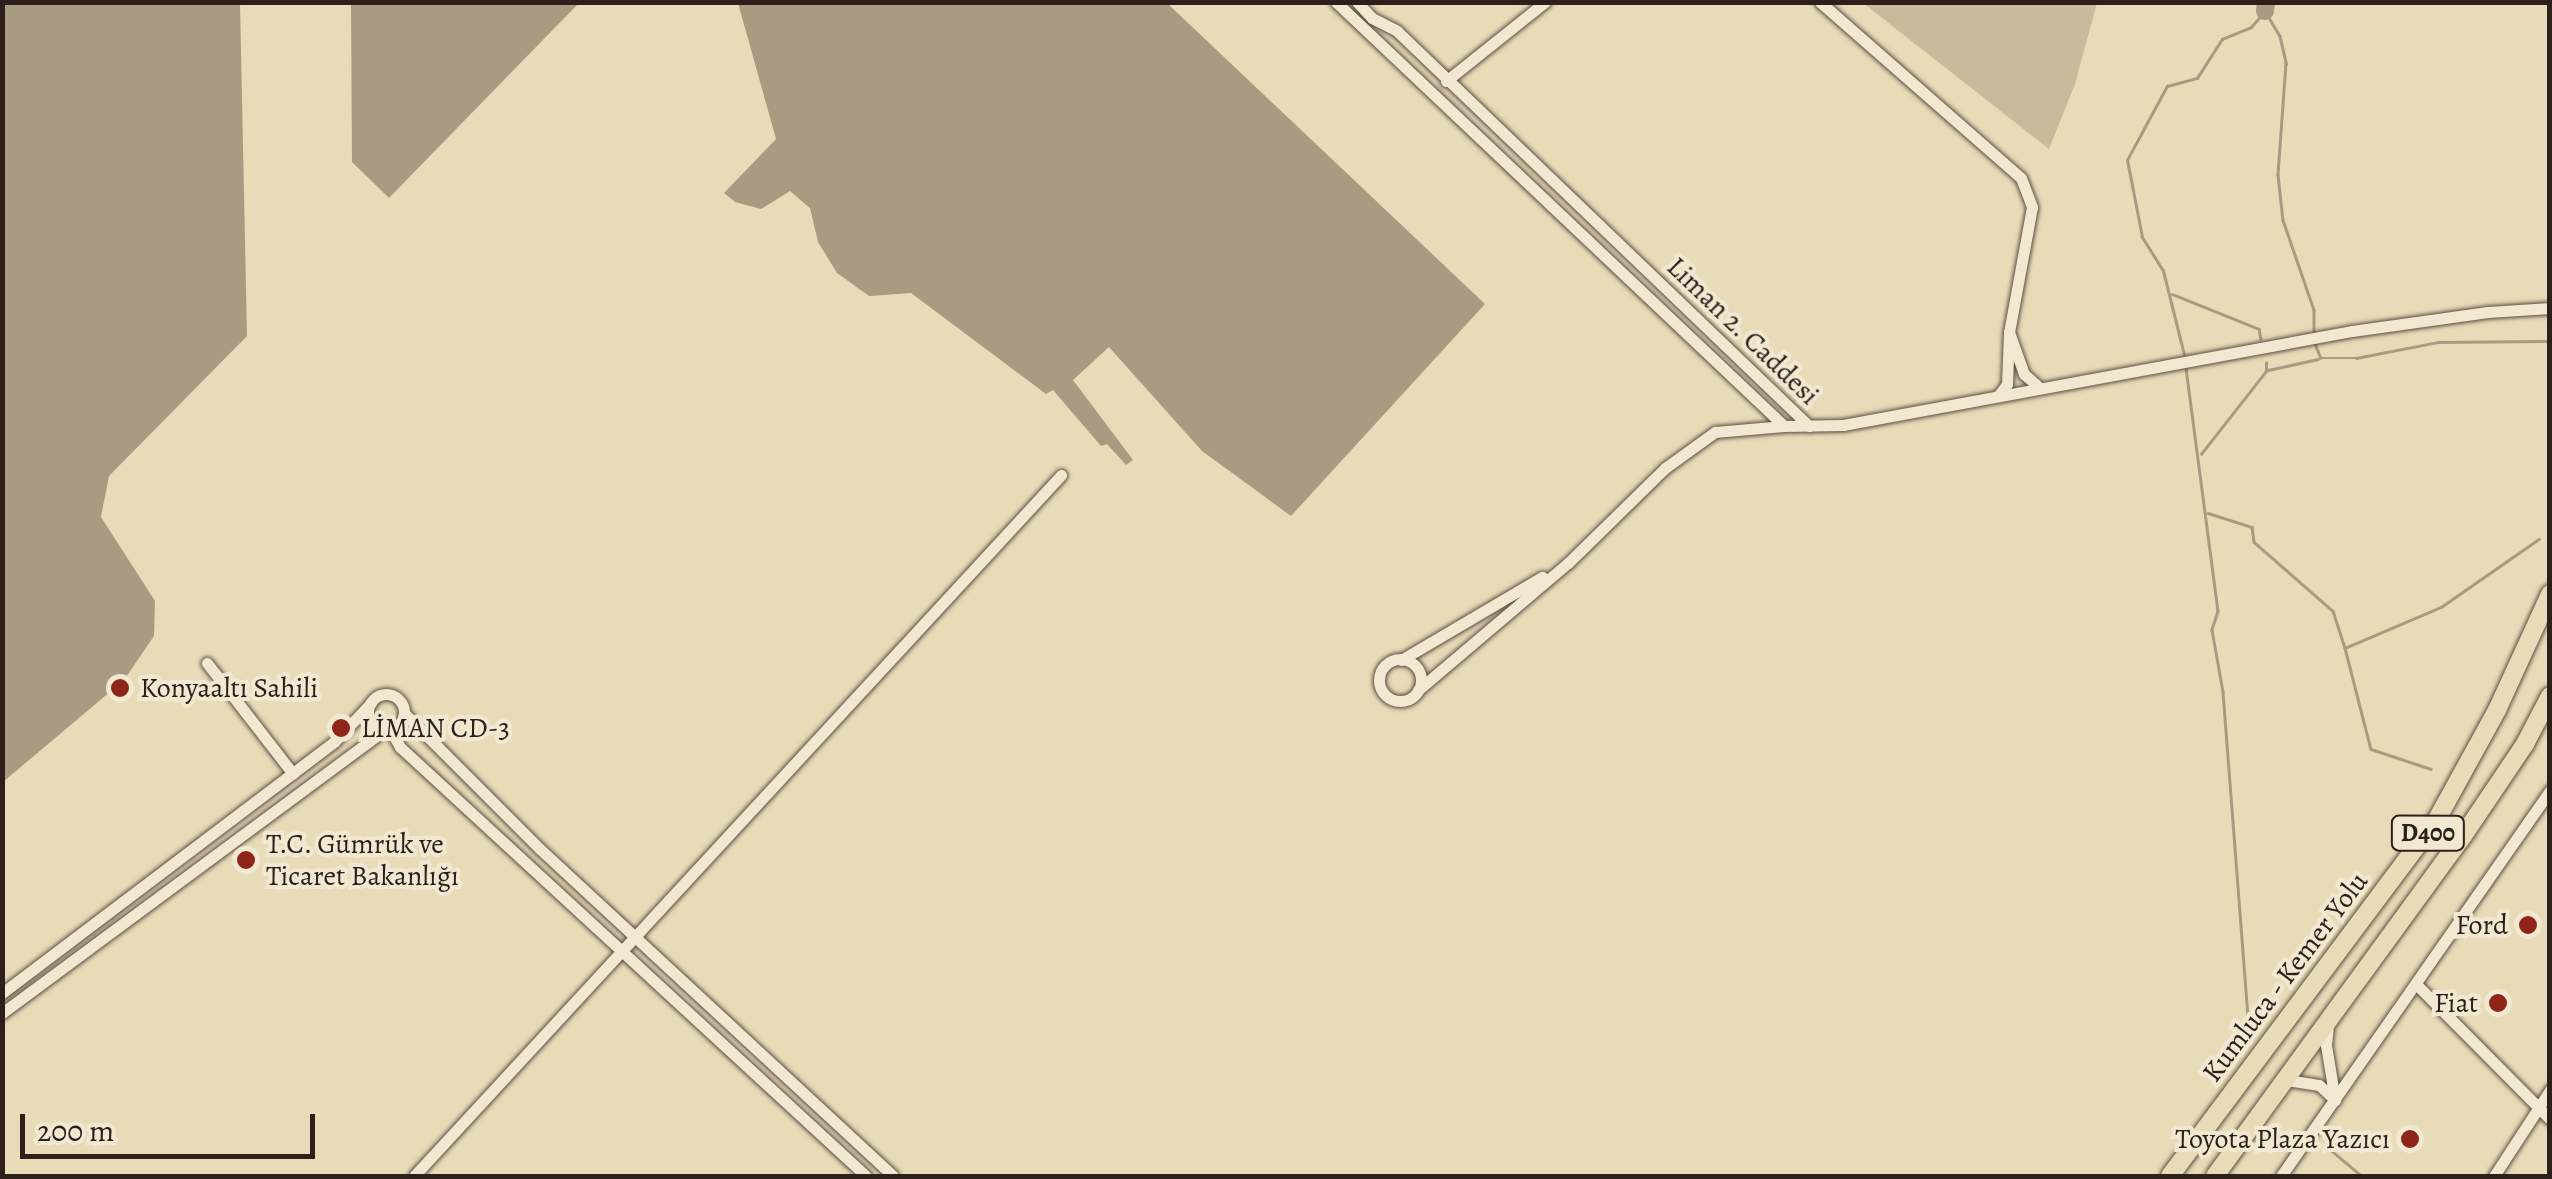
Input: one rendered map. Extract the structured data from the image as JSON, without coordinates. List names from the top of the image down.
{
  "streets": {
    "highway": ["D400", "Kumluca - Kemer Yolu"],
    "street": ["Liman 2. Caddesi"]
  },
  "places": [
    "Konyaaltı Sahili",
    "LİMAN CD-3",
    "T.C. Gümrük ve Ticaret Bakanlığı",
    "Ford",
    "Fiat",
    "Toyota Plaza Yazıcı"
  ],
  "scale_bar": "200 m"
}
